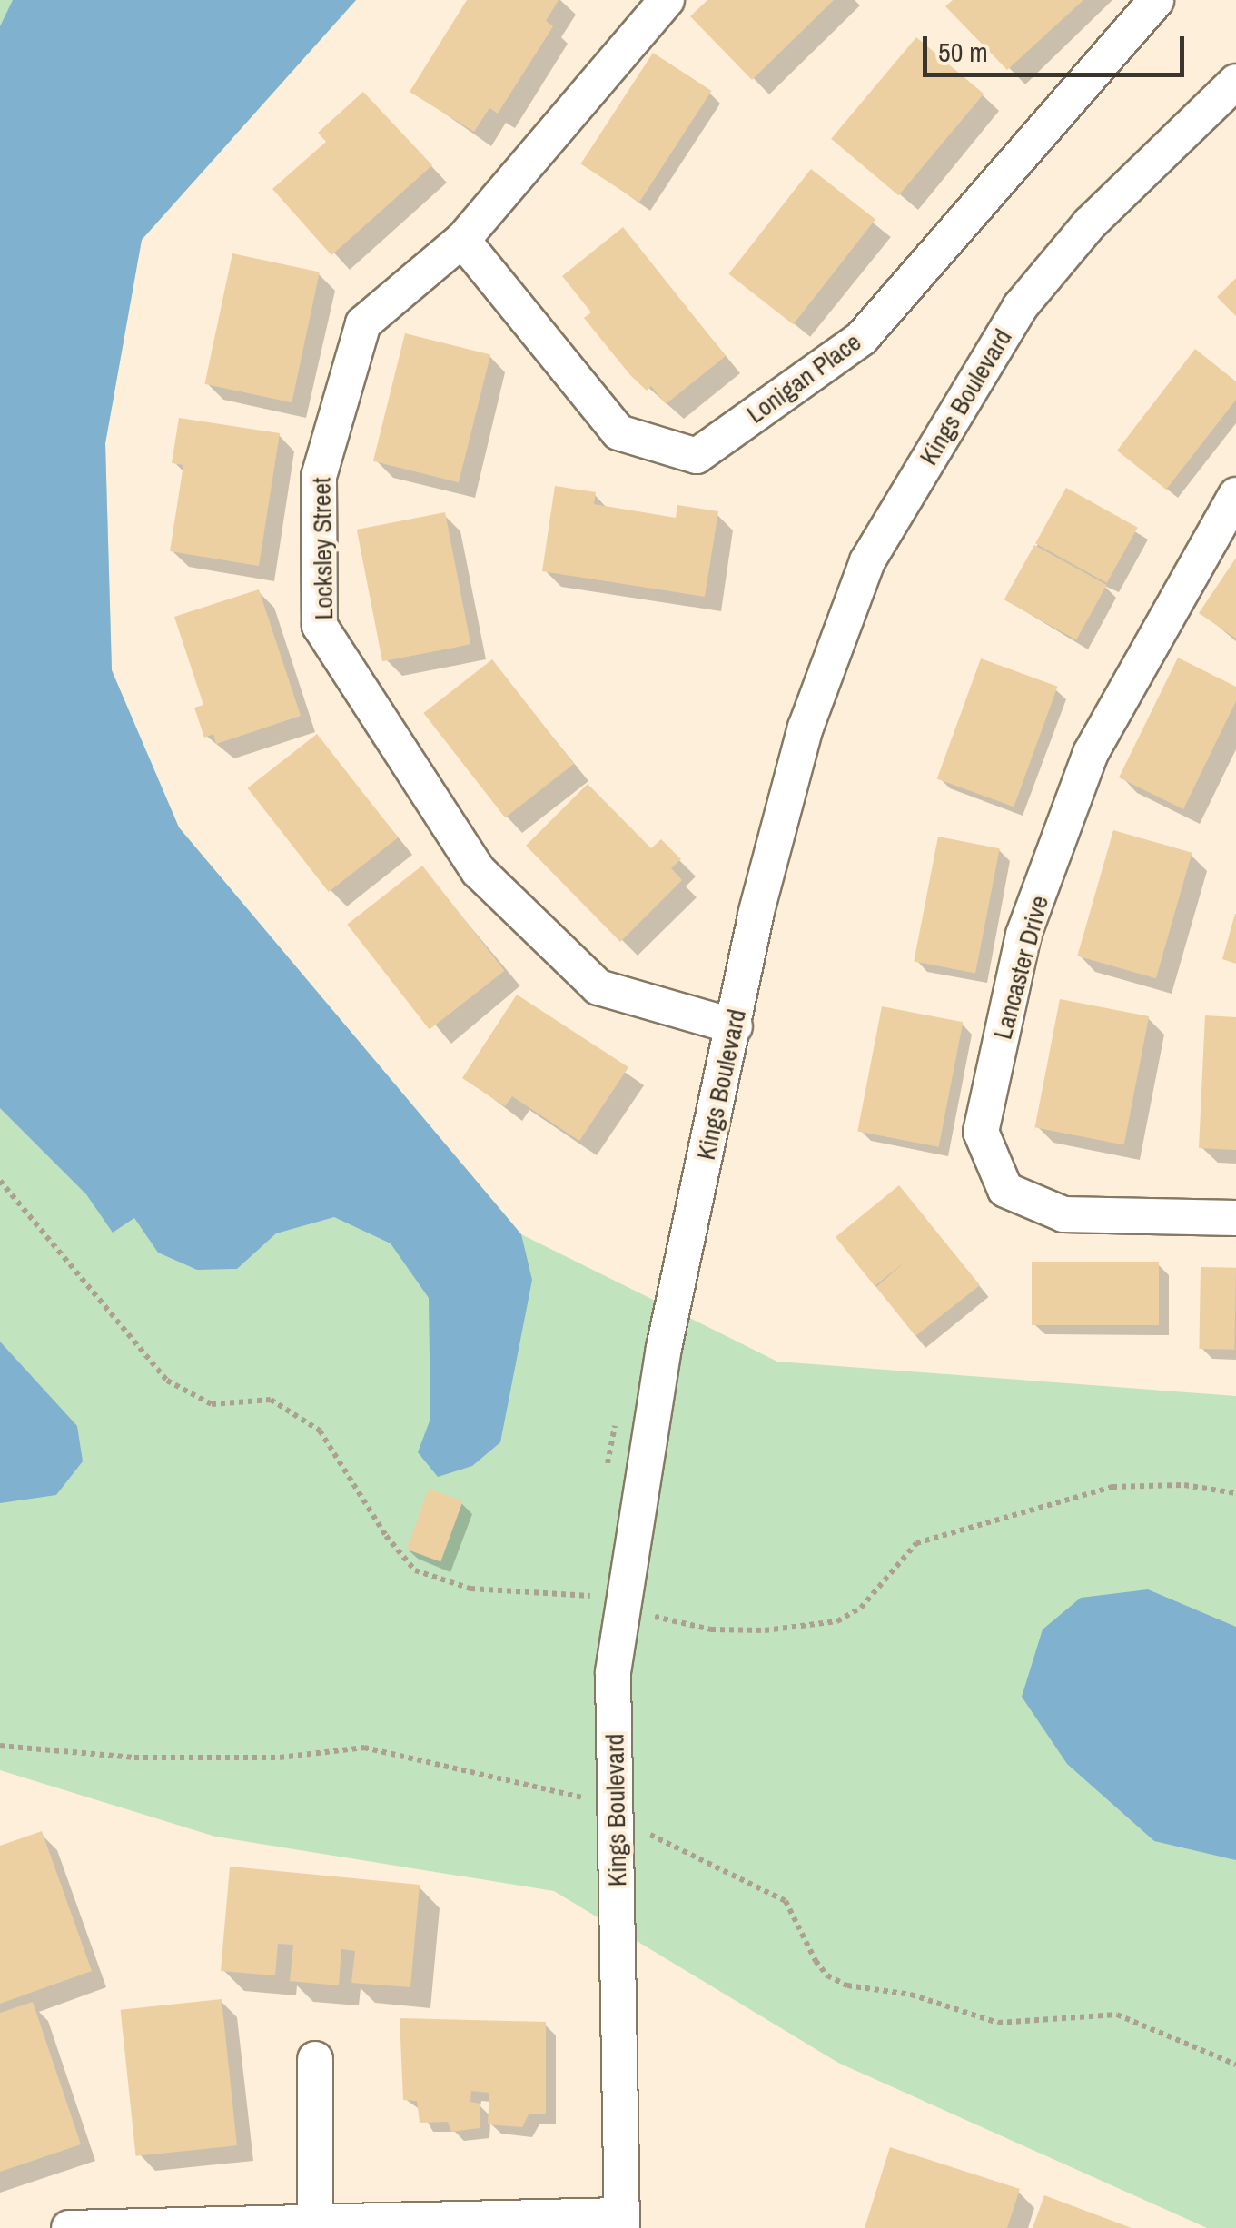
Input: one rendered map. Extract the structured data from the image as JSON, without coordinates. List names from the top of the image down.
{
  "streets": {
    "street": [
      "Lonigan Place",
      "Kings Boulevard",
      "Locksley Street",
      "Lancaster Drive"
    ]
  },
  "crossings": [
    ["Lonigan Place", "Locksley Street"],
    ["Kings Boulevard", "Locksley Street"]
  ],
  "scale_bar": "50 m"
}
